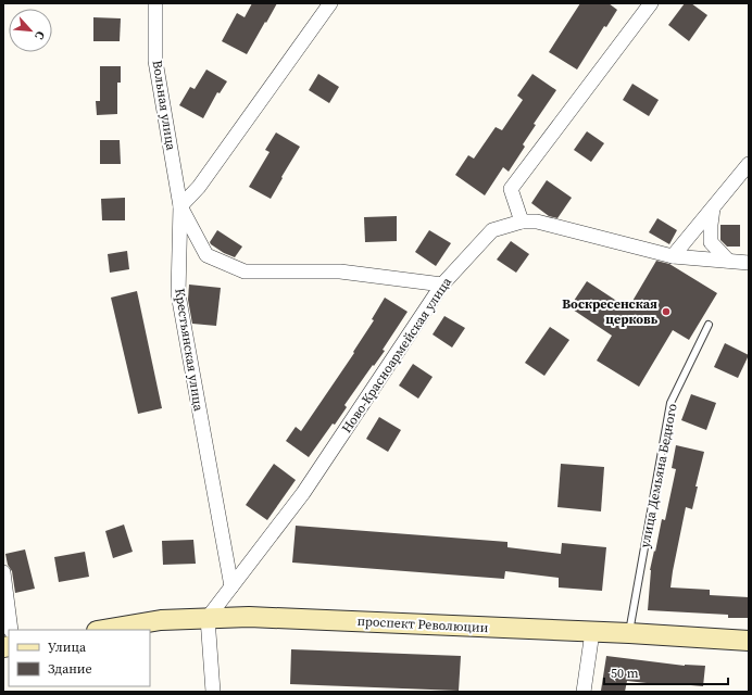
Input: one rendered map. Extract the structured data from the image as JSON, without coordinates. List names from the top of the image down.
{
  "streets": {
    "street": [
      "Вольная улица",
      "Крестьянская улица",
      "Ново-Красноармейская улица",
      "проспект Революции"
    ],
    "lane": ["улица Демьяна Бедного"]
  },
  "crossings": [
    ["Вольная улица", "Крестьянская улица"],
    ["Крестьянская улица", "Ново-Красноармейская улица"],
    ["Ново-Красноармейская улица", "проспект Революции"],
    ["улица Демьяна Бедного", "проспект Революции"]
  ],
  "places": ["Воскресенская церковь"],
  "legend": ["Улица", "Здание"],
  "scale_bar": "50 m",
  "north": "bottom right"
}
